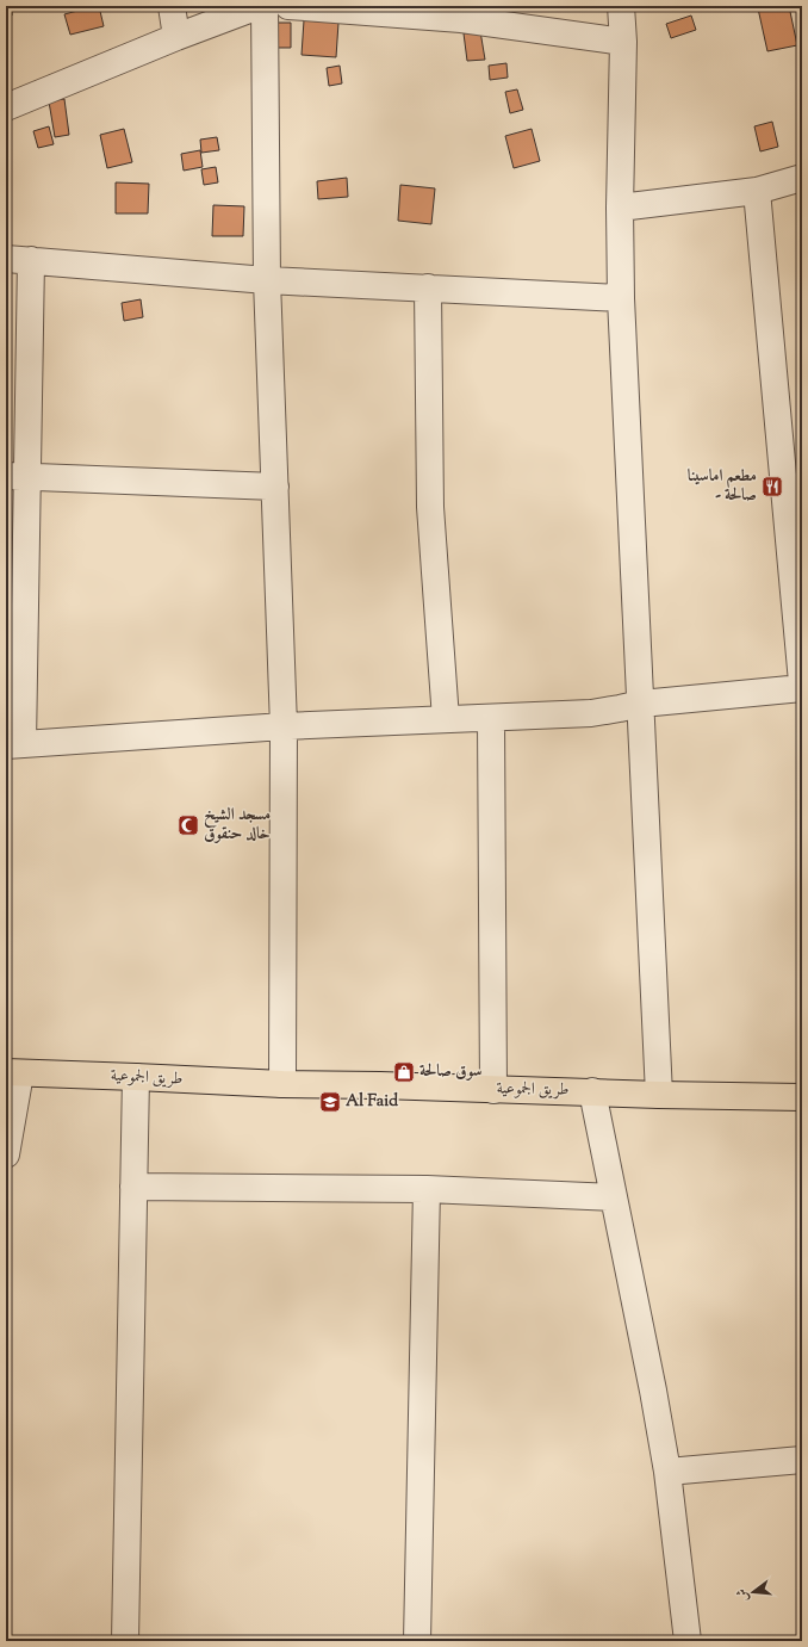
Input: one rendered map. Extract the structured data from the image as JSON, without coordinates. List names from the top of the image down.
{
  "streets": {
    "main road": ["طريق الجموعية"]
  },
  "places": {
    "restaurant": ["مطعم اماسينا - صالحة"],
    "mosque": ["مسجد الشيخ خالد حنقوق"],
    "shop": ["سوق صالحة"],
    "school or university": ["Al Faid"]
  },
  "north": "left"
}
